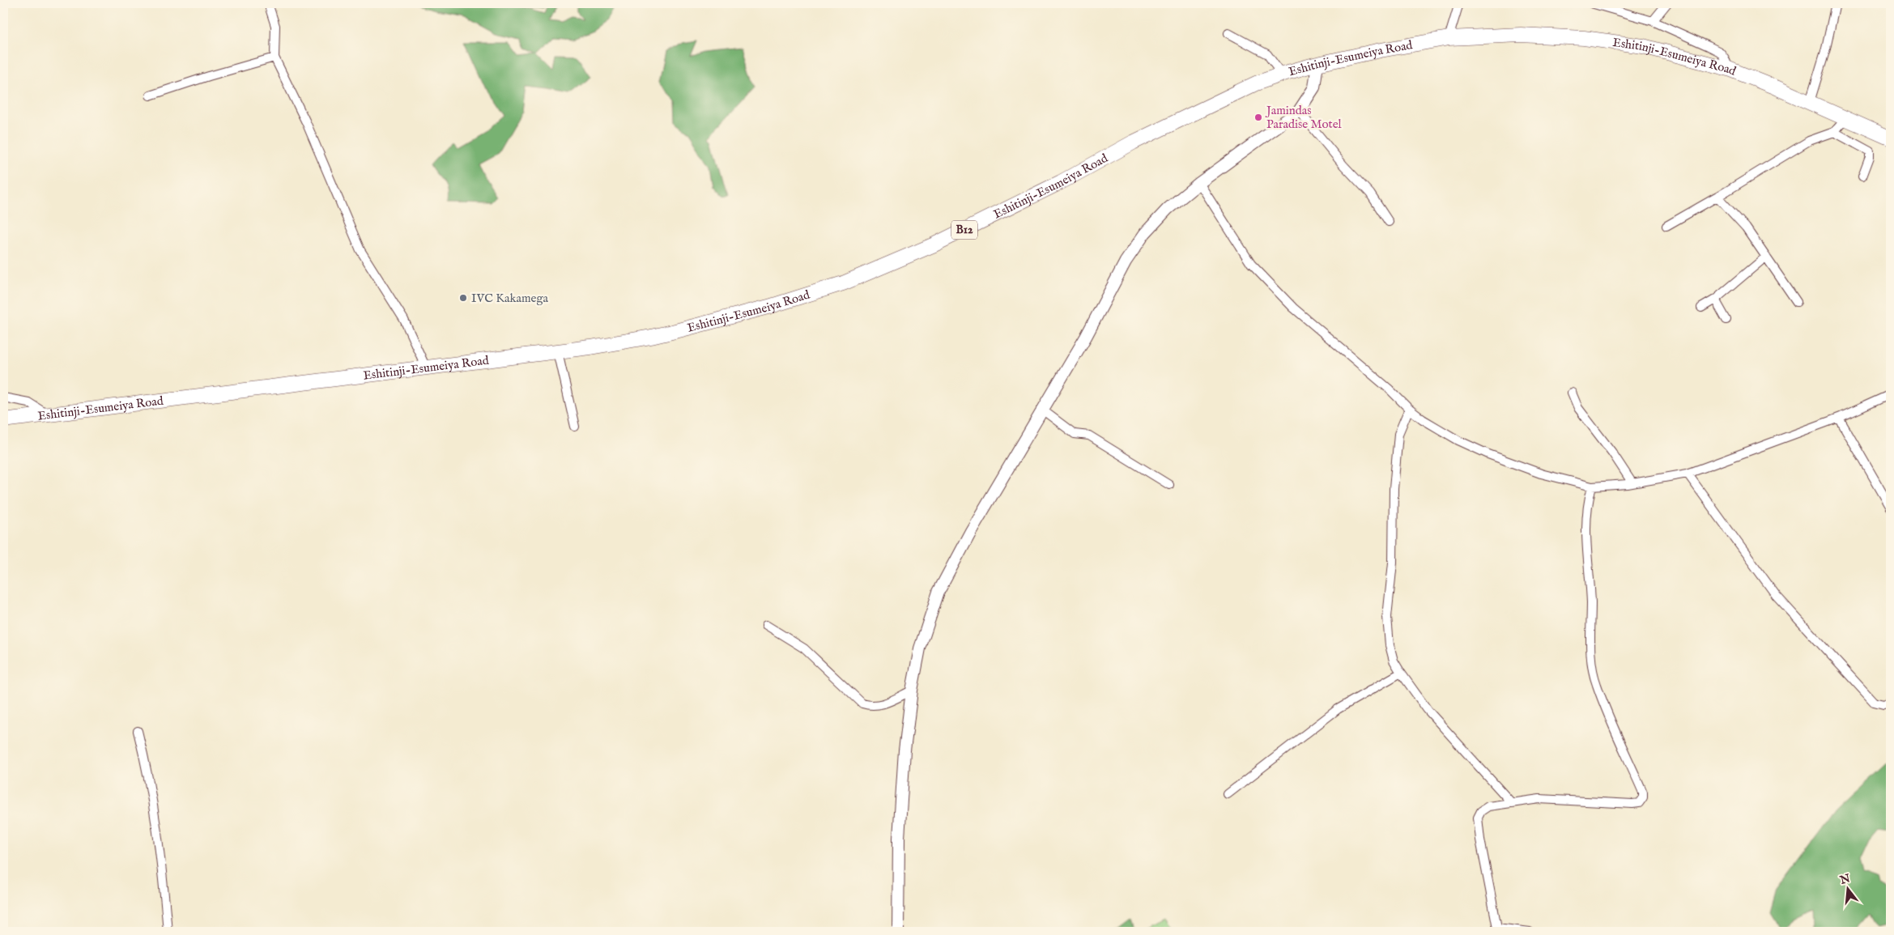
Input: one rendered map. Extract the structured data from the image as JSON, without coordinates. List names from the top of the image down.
{
  "streets": {
    "highway": ["Eshitinji-Esumeiya Road", "B12"]
  },
  "places": ["Jamindas Paradise Motel", "IVC Kakamega"],
  "north": "top"
}
